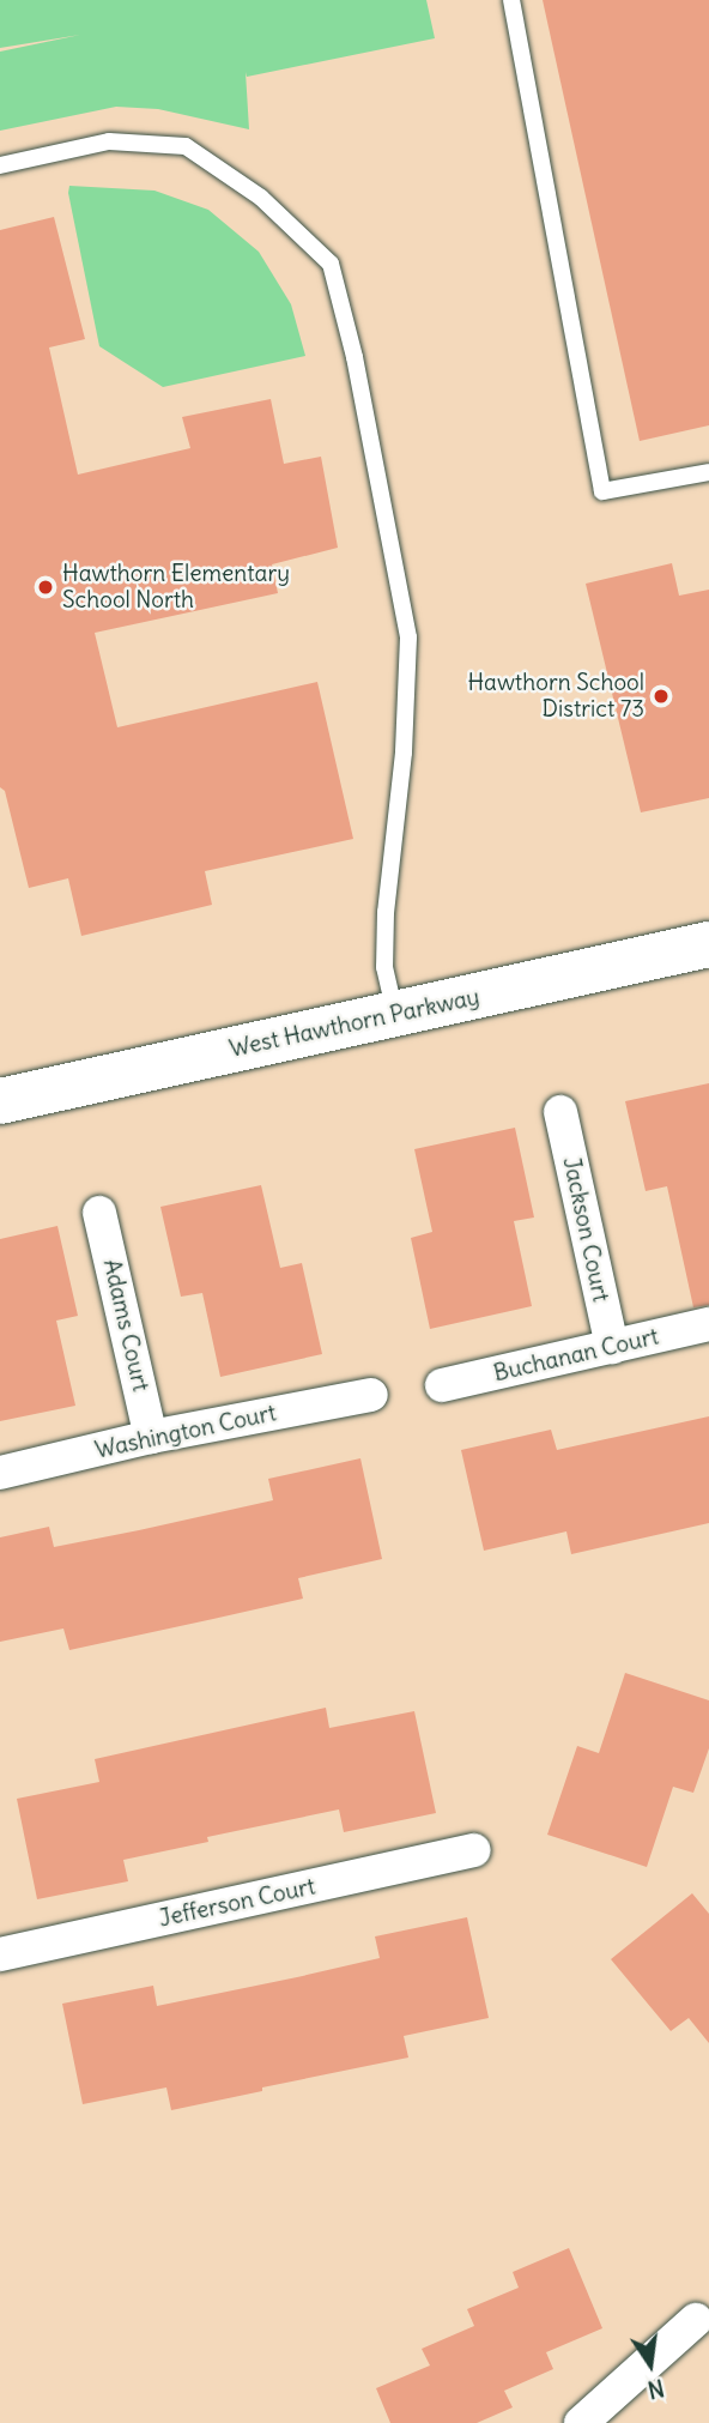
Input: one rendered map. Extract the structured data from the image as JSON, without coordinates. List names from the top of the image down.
{
  "streets": {
    "street": [
      "West Hawthorn Parkway",
      "Jackson Court",
      "Adams Court",
      "Buchanan Court",
      "Washington Court",
      "Jefferson Court"
    ]
  },
  "crossings": [
    ["Jackson Court", "Buchanan Court"],
    ["Adams Court", "Washington Court"]
  ],
  "places": ["Hawthorn Elementary School North", "Hawthorn School District 73"],
  "north": "bottom"
}
